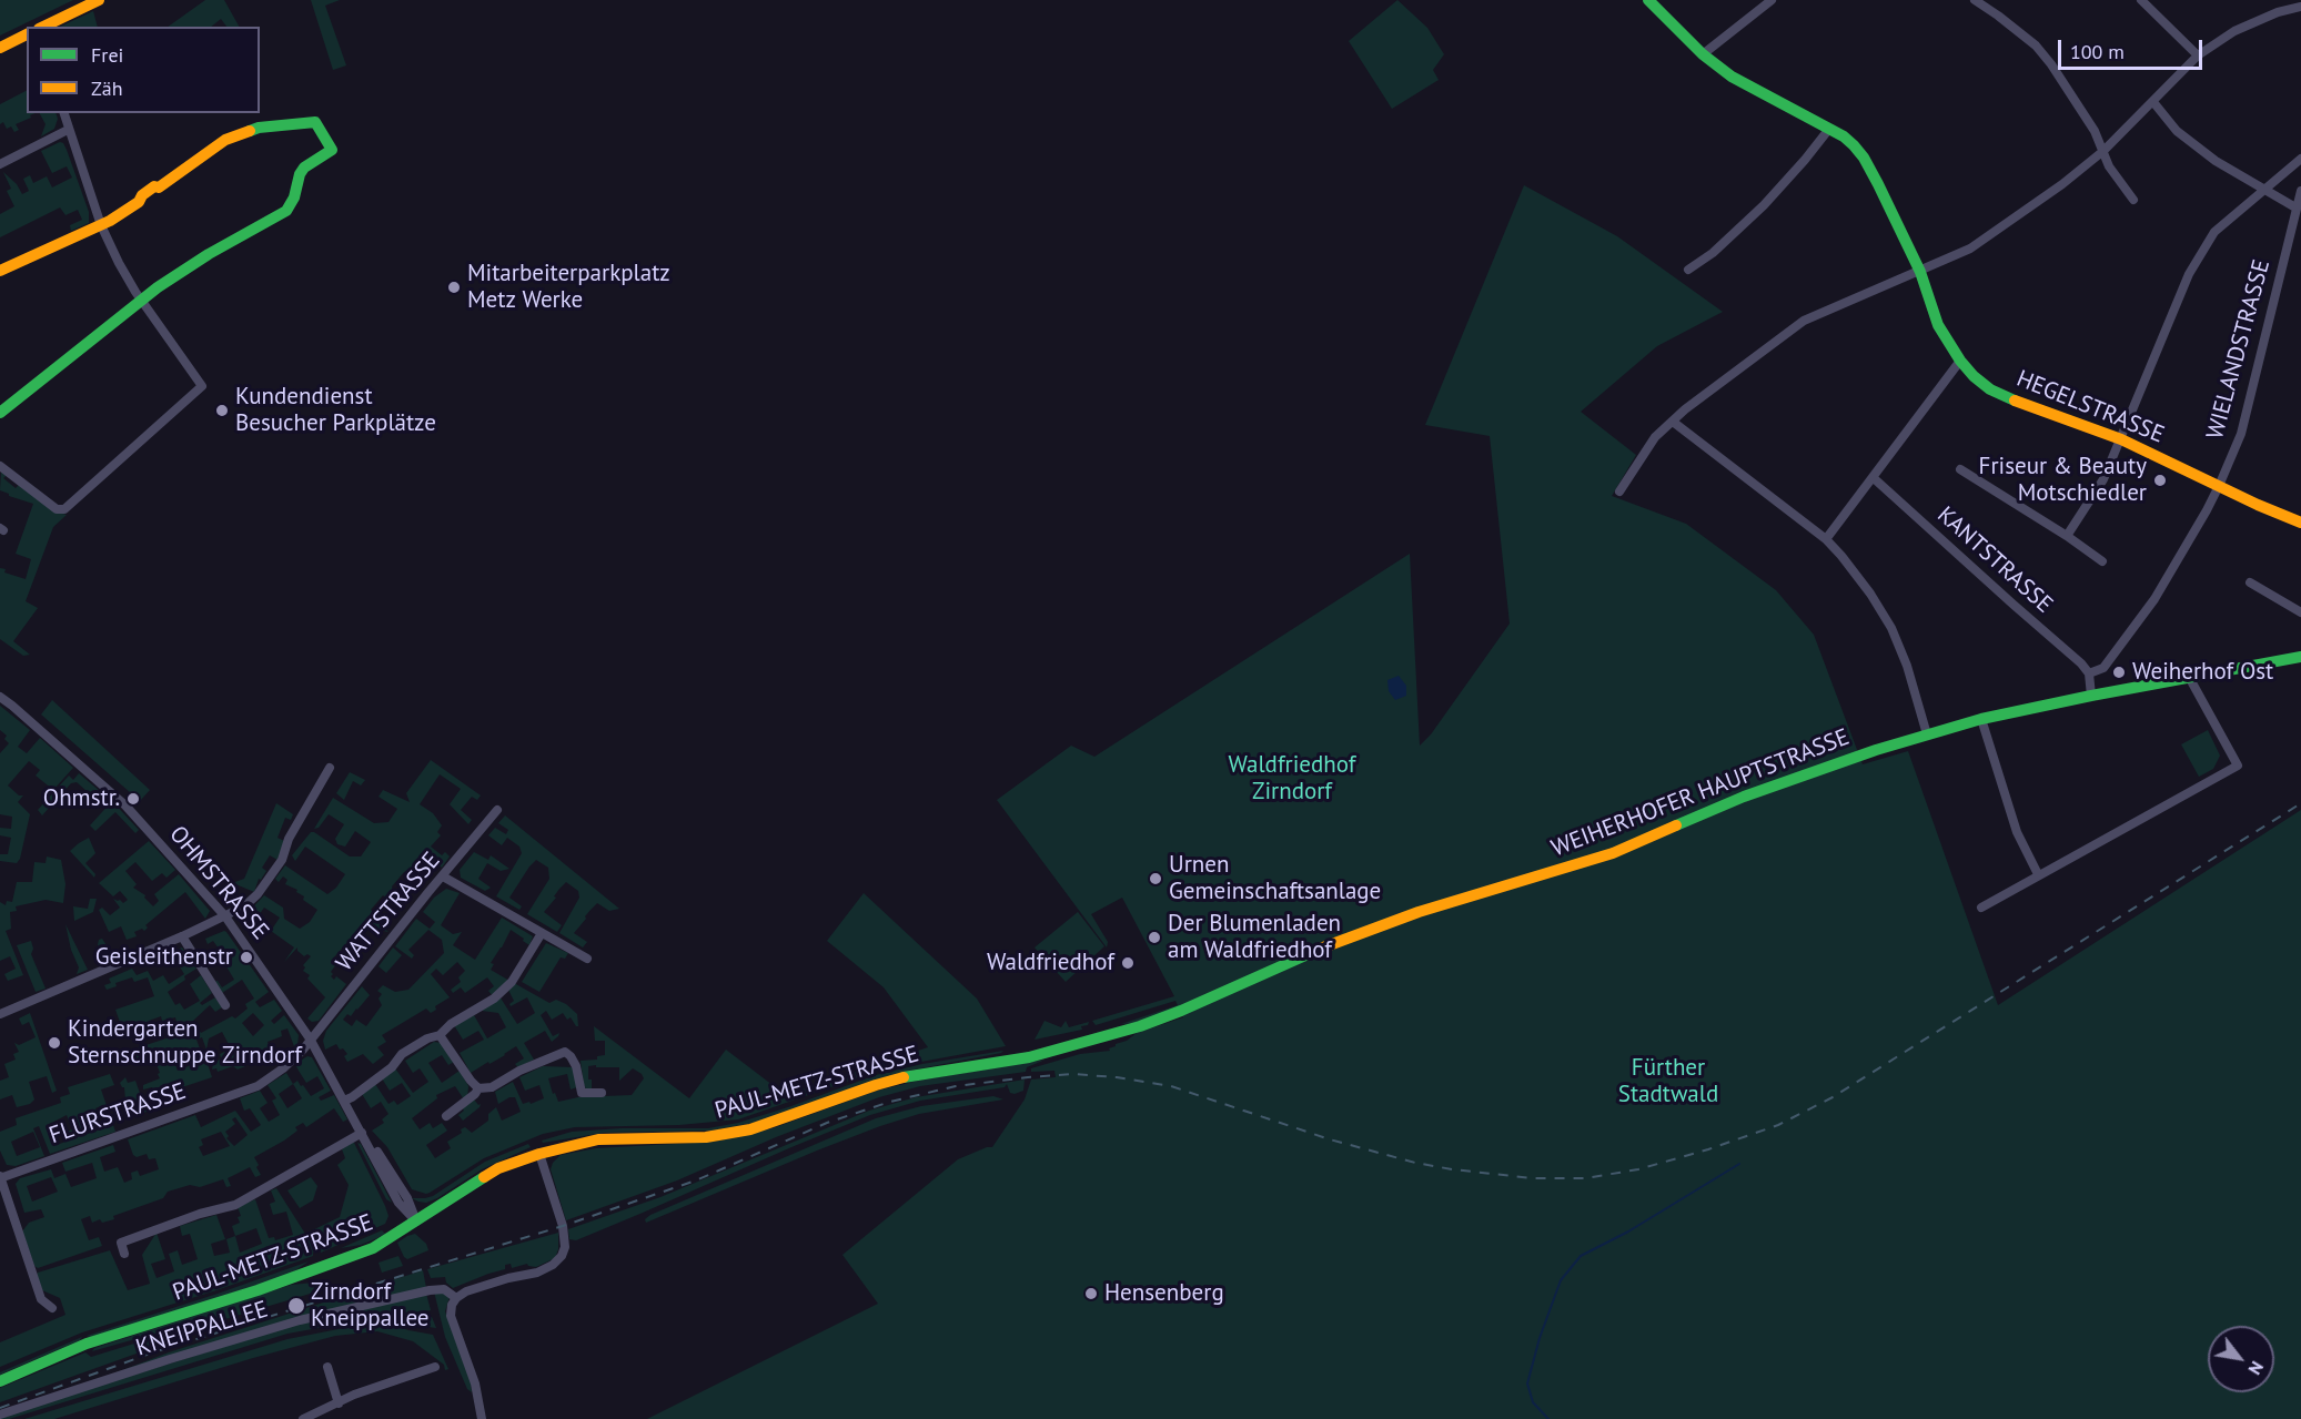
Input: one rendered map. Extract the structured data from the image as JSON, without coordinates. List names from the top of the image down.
{
  "streets": {
    "street": [
      "WIELANDSTRASSE",
      "HEGELSTRASSE",
      "KANTSTRASSE",
      "WEIHERHOFER HAUPTSTRASSE",
      "OHMSTRASSE",
      "WATTSTRASSE",
      "PAUL-METZ-STRASSE",
      "FLURSTRASSE",
      "KNEIPPALLEE"
    ]
  },
  "crossings": [
    ["WIELANDSTRASSE", "HEGELSTRASSE"],
    ["WIELANDSTRASSE", "KANTSTRASSE"],
    ["WEIHERHOFER HAUPTSTRASSE", "PAUL-METZ-STRASSE"],
    ["OHMSTRASSE", "WATTSTRASSE"],
    ["OHMSTRASSE", "PAUL-METZ-STRASSE"],
    ["OHMSTRASSE", "FLURSTRASSE"],
    ["WATTSTRASSE", "FLURSTRASSE"]
  ],
  "parks": ["Waldfriedhof Zirndorf", "Fürther Stadtwald"],
  "places": [
    "Mitarbeiterparkplatz Metz Werke",
    "Kundendienst Besucher Parkplätze",
    "Friseur & Beauty Motschiedler",
    "Weiherhof Ost",
    "Ohmstr.",
    "Urnen Gemeinschaftsanlage",
    "Der Blumenladen am Waldfriedhof",
    "Geisleithenstr",
    "Waldfriedhof",
    "Kindergarten Sternschnuppe Zirndorf",
    "Hensenberg",
    "Zirndorf Kneippallee"
  ],
  "legend": ["Frei", "Zäh"],
  "scale_bar": "100 m",
  "north": "bottom right"
}
